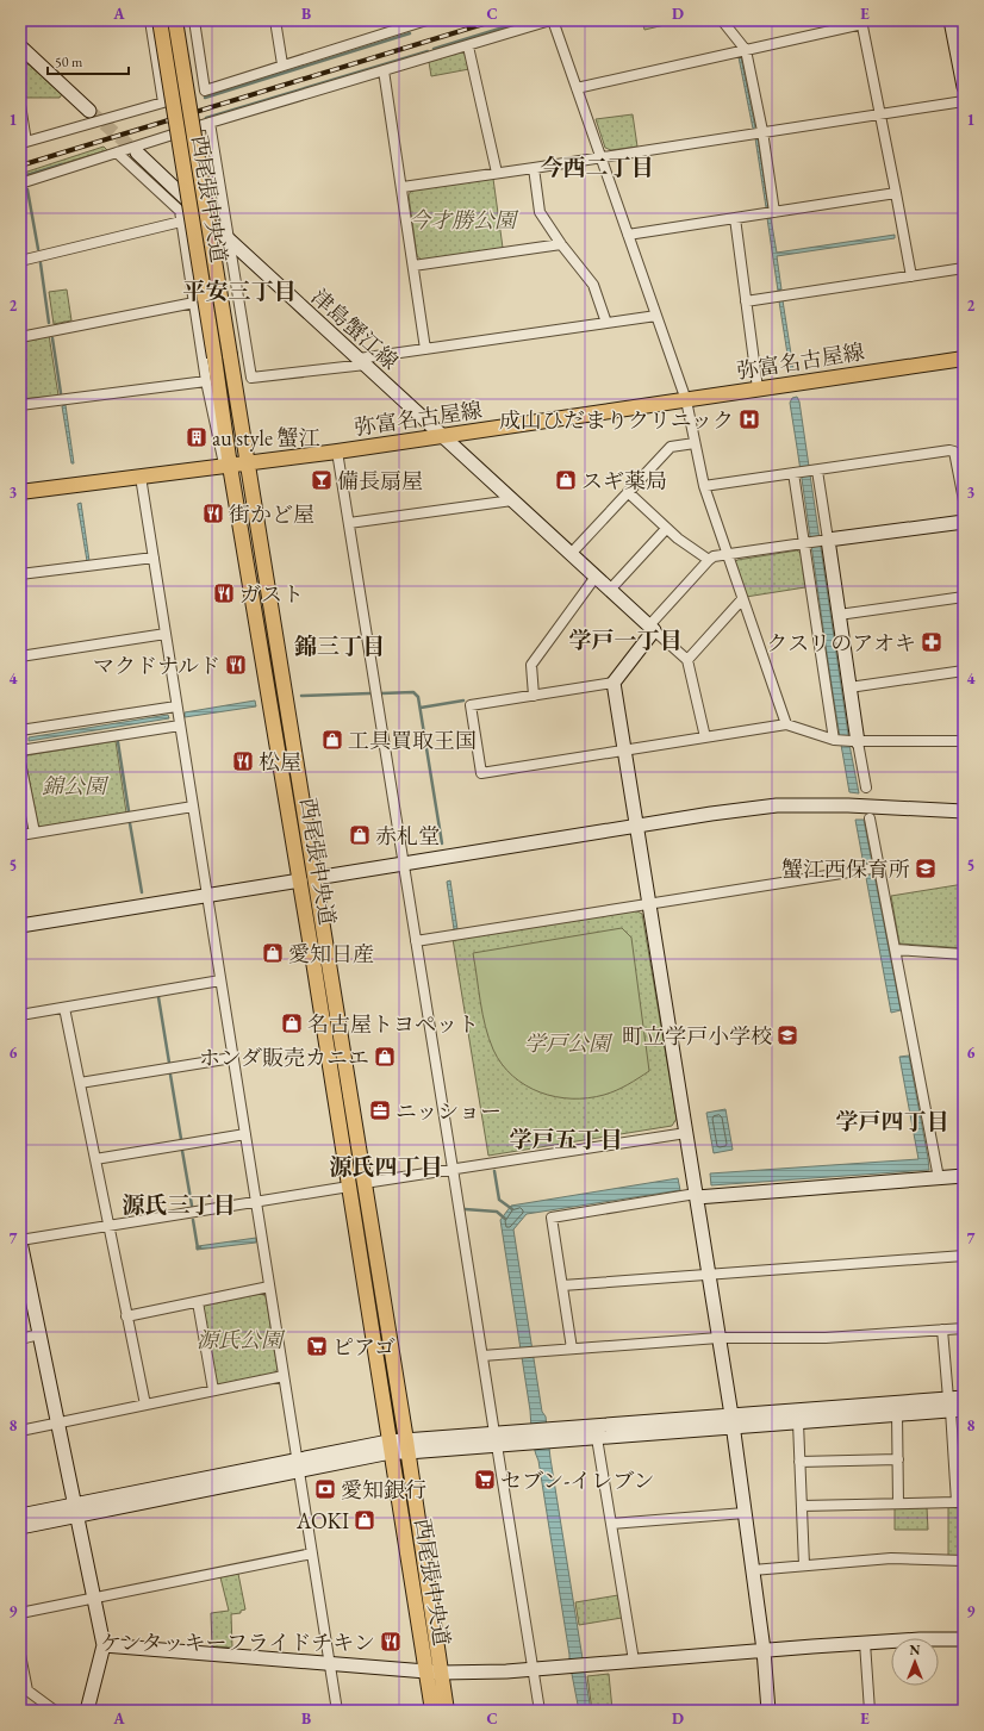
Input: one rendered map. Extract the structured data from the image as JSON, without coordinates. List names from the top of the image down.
{
  "streets": {
    "main road": ["西尾張中央道", "弥富名古屋線"],
    "street": ["津島蟹江線"]
  },
  "crossings": [
    ["西尾張中央道", "弥富名古屋線"],
    ["津島蟹江線", "弥富名古屋線"]
  ],
  "districts": [
    "今西二丁目",
    "平安三丁目",
    "学戸一丁目",
    "錦三丁目",
    "学戸四丁目",
    "学戸五丁目",
    "源氏四丁目",
    "源氏三丁目"
  ],
  "parks": [
    "今才勝公園",
    "錦公園",
    "学戸公園",
    "源氏公園"
  ],
  "places": {
    "hospital": ["成山ひだまりクリニック"],
    "building": ["au style 蟹江"],
    "bar": ["備長扇屋"],
    "shop": [
      "スギ薬局",
      "工具買取王国",
      "赤札堂",
      "愛知日産",
      "名古屋トヨペット",
      "ホンダ販売カニエ",
      "AOKI"
    ],
    "restaurant": [
      "街かど屋",
      "ガスト",
      "マクドナルド",
      "松屋",
      "ケンタッキーフライドチキン"
    ],
    "pharmacy": ["クスリのアオキ"],
    "school or university": ["蟹江西保育所", "町立学戸小学校"],
    "office": ["ニッショー"],
    "supermarket": ["ピアゴ", "セブン-イレブン"],
    "bank": ["愛知銀行"]
  },
  "scale_bar": "50 m",
  "north": "top",
  "grid": {
    "columns": [
      "A",
      "B",
      "C",
      "D",
      "E"
    ],
    "rows": [
      "1",
      "2",
      "3",
      "4",
      "5",
      "6",
      "7",
      "8",
      "9"
    ]
  }
}
